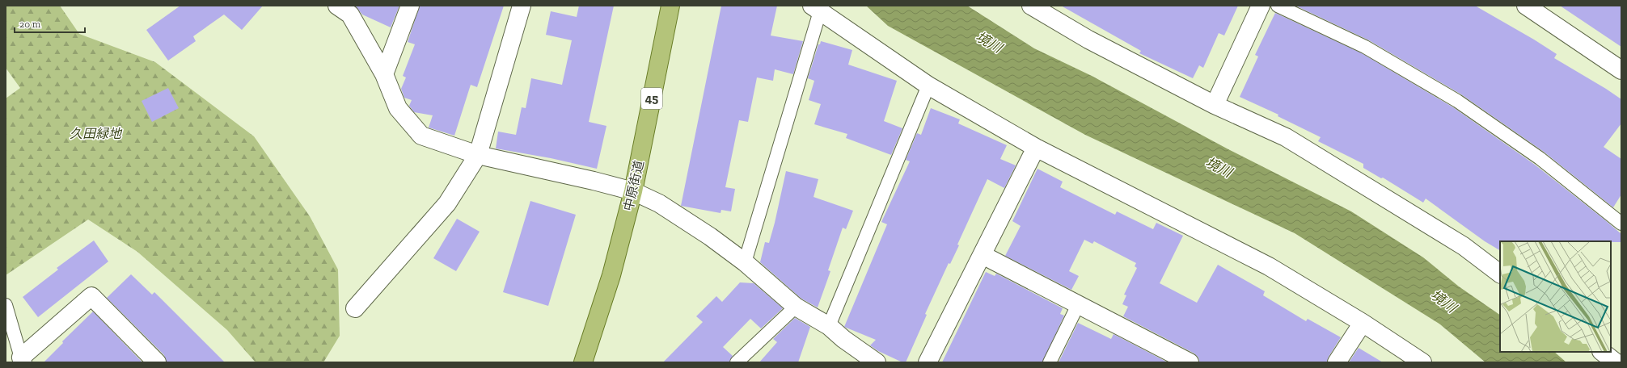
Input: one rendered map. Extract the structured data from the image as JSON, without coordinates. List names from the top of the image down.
{
  "streets": {
    "main road": ["45", "中原街道"]
  },
  "water": ["境川"],
  "parks": ["久田緑地"],
  "scale_bar": "20 m"
}
